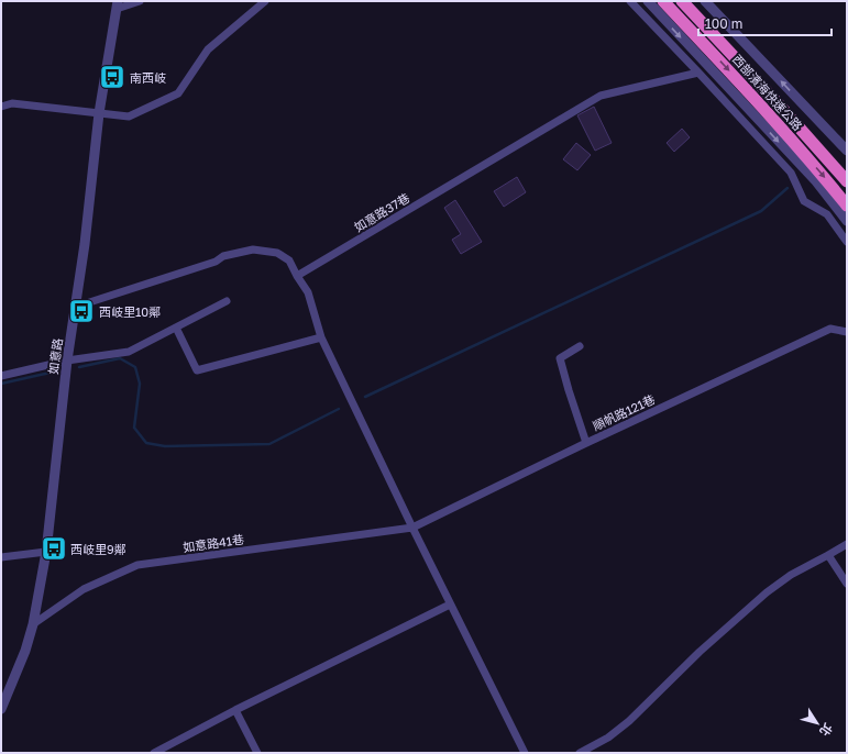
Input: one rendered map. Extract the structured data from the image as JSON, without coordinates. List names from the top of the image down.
{
  "streets": {
    "highway": ["西部濱海快速公路"],
    "street": [
      "如意路37巷",
      "如意路",
      "順帆路121巷",
      "如意路41巷"
    ]
  },
  "crossings": [
    ["如意路", "如意路41巷"],
    ["順帆路121巷", "如意路41巷"]
  ],
  "places": {
    "bus stop": ["南西岐", "西岐里10鄰", "西岐里9鄰"]
  },
  "scale_bar": "100 m",
  "north": "bottom right"
}
